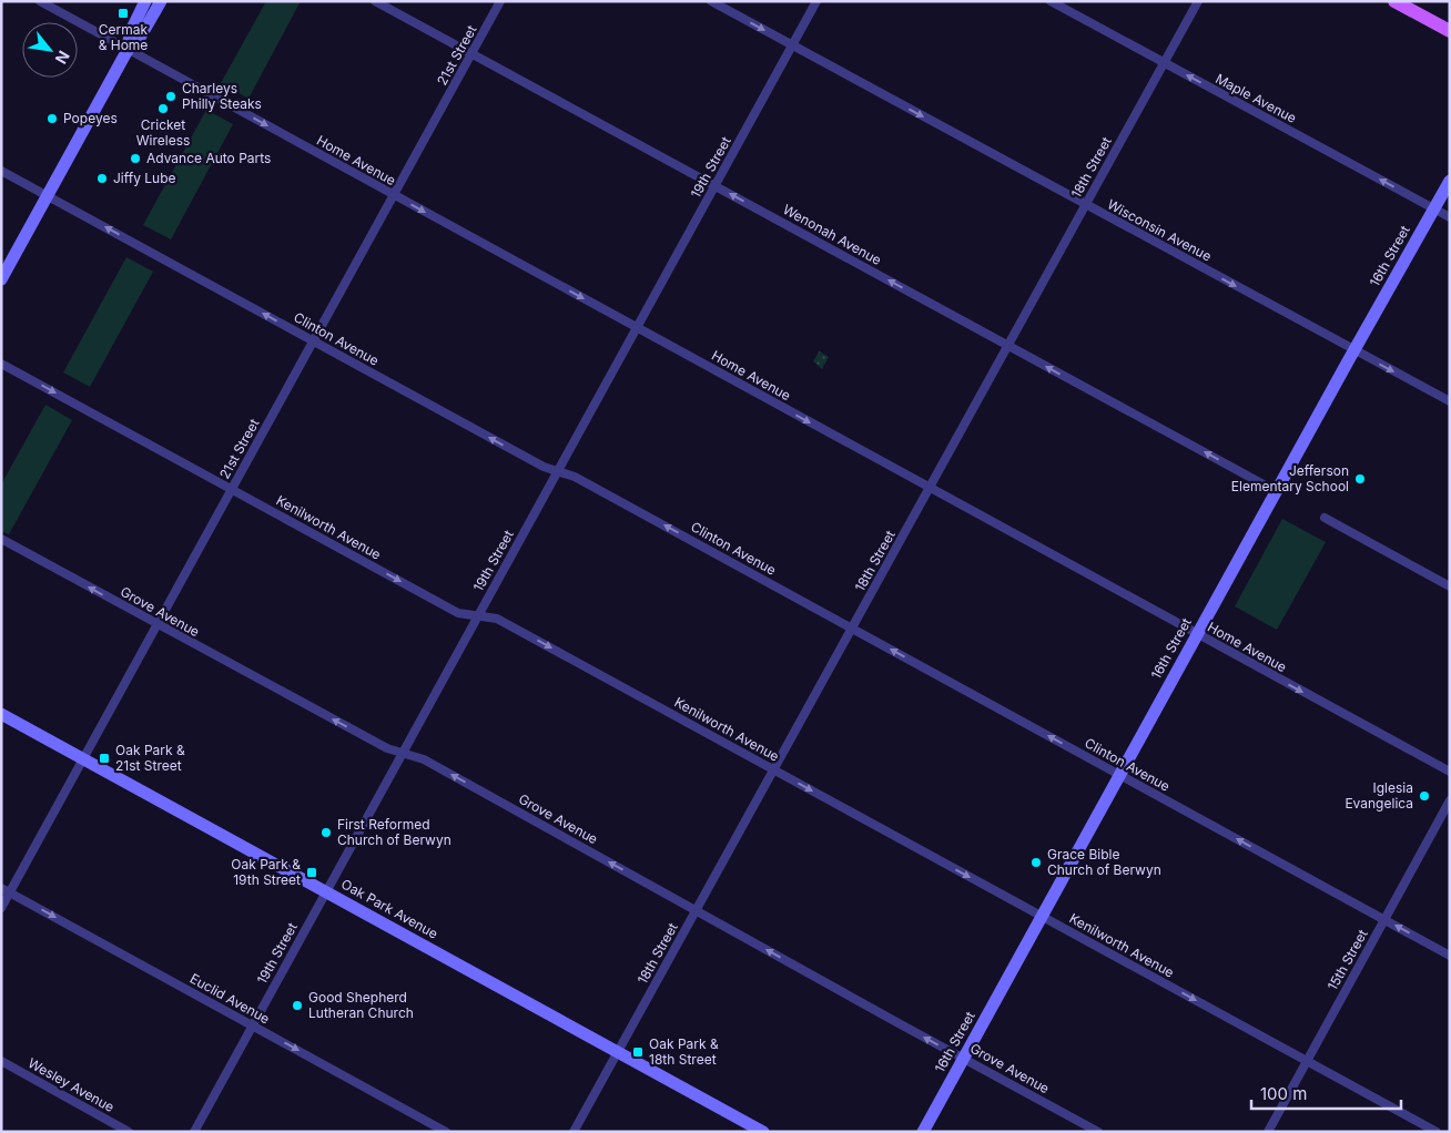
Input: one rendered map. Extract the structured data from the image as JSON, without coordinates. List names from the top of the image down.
{
  "streets": {
    "street": [
      "21st Street",
      "Maple Avenue",
      "Home Avenue",
      "19th Street",
      "18th Street",
      "Wisconsin Avenue",
      "Wenonah Avenue",
      "16th Street",
      "Clinton Avenue",
      "Kenilworth Avenue",
      "Grove Avenue",
      "Oak Park Avenue",
      "15th Street",
      "Euclid Avenue",
      "Wesley Avenue"
    ]
  },
  "crossings": [
    ["21st Street", "Home Avenue"],
    ["21st Street", "Wenonah Avenue"],
    ["21st Street", "Clinton Avenue"],
    ["21st Street", "Kenilworth Avenue"],
    ["21st Street", "Grove Avenue"],
    ["21st Street", "Oak Park Avenue"],
    ["21st Street", "Euclid Avenue"],
    ["Maple Avenue", "18th Street"],
    ["Maple Avenue", "16th Street"],
    ["Home Avenue", "19th Street"],
    ["Home Avenue", "18th Street"],
    ["Home Avenue", "16th Street"],
    ["19th Street", "Wisconsin Avenue"],
    ["19th Street", "Wenonah Avenue"],
    ["19th Street", "Clinton Avenue"],
    ["19th Street", "Kenilworth Avenue"],
    ["19th Street", "Grove Avenue"],
    ["19th Street", "Oak Park Avenue"],
    ["19th Street", "Euclid Avenue"],
    ["18th Street", "Wisconsin Avenue"],
    ["18th Street", "Wenonah Avenue"],
    ["18th Street", "Clinton Avenue"],
    ["18th Street", "Kenilworth Avenue"],
    ["18th Street", "Grove Avenue"],
    ["18th Street", "Oak Park Avenue"],
    ["Wisconsin Avenue", "16th Street"],
    ["Wenonah Avenue", "16th Street"],
    ["16th Street", "Clinton Avenue"],
    ["16th Street", "Kenilworth Avenue"],
    ["16th Street", "Grove Avenue"],
    ["Clinton Avenue", "15th Street"],
    ["Kenilworth Avenue", "15th Street"]
  ],
  "one_way": [
    "Maple Avenue",
    "Home Avenue",
    "Wisconsin Avenue",
    "Wenonah Avenue",
    "Clinton Avenue",
    "Kenilworth Avenue",
    "Grove Avenue",
    "Euclid Avenue"
  ],
  "places": {
    "transit": [
      "Cermak & Home",
      "Oak Park & 21st Street",
      "Oak Park & 19th Street",
      "Oak Park & 18th Street"
    ],
    "other": [
      "Charleys Philly Steaks",
      "Cricket Wireless",
      "Popeyes",
      "Advance Auto Parts",
      "Jiffy Lube",
      "Jefferson Elementary School",
      "Iglesia Evangelica",
      "First Reformed Church of Berwyn",
      "Grace Bible Church of Berwyn",
      "Good Shepherd Lutheran Church"
    ]
  },
  "scale_bar": "100 m",
  "north": "bottom right"
}
